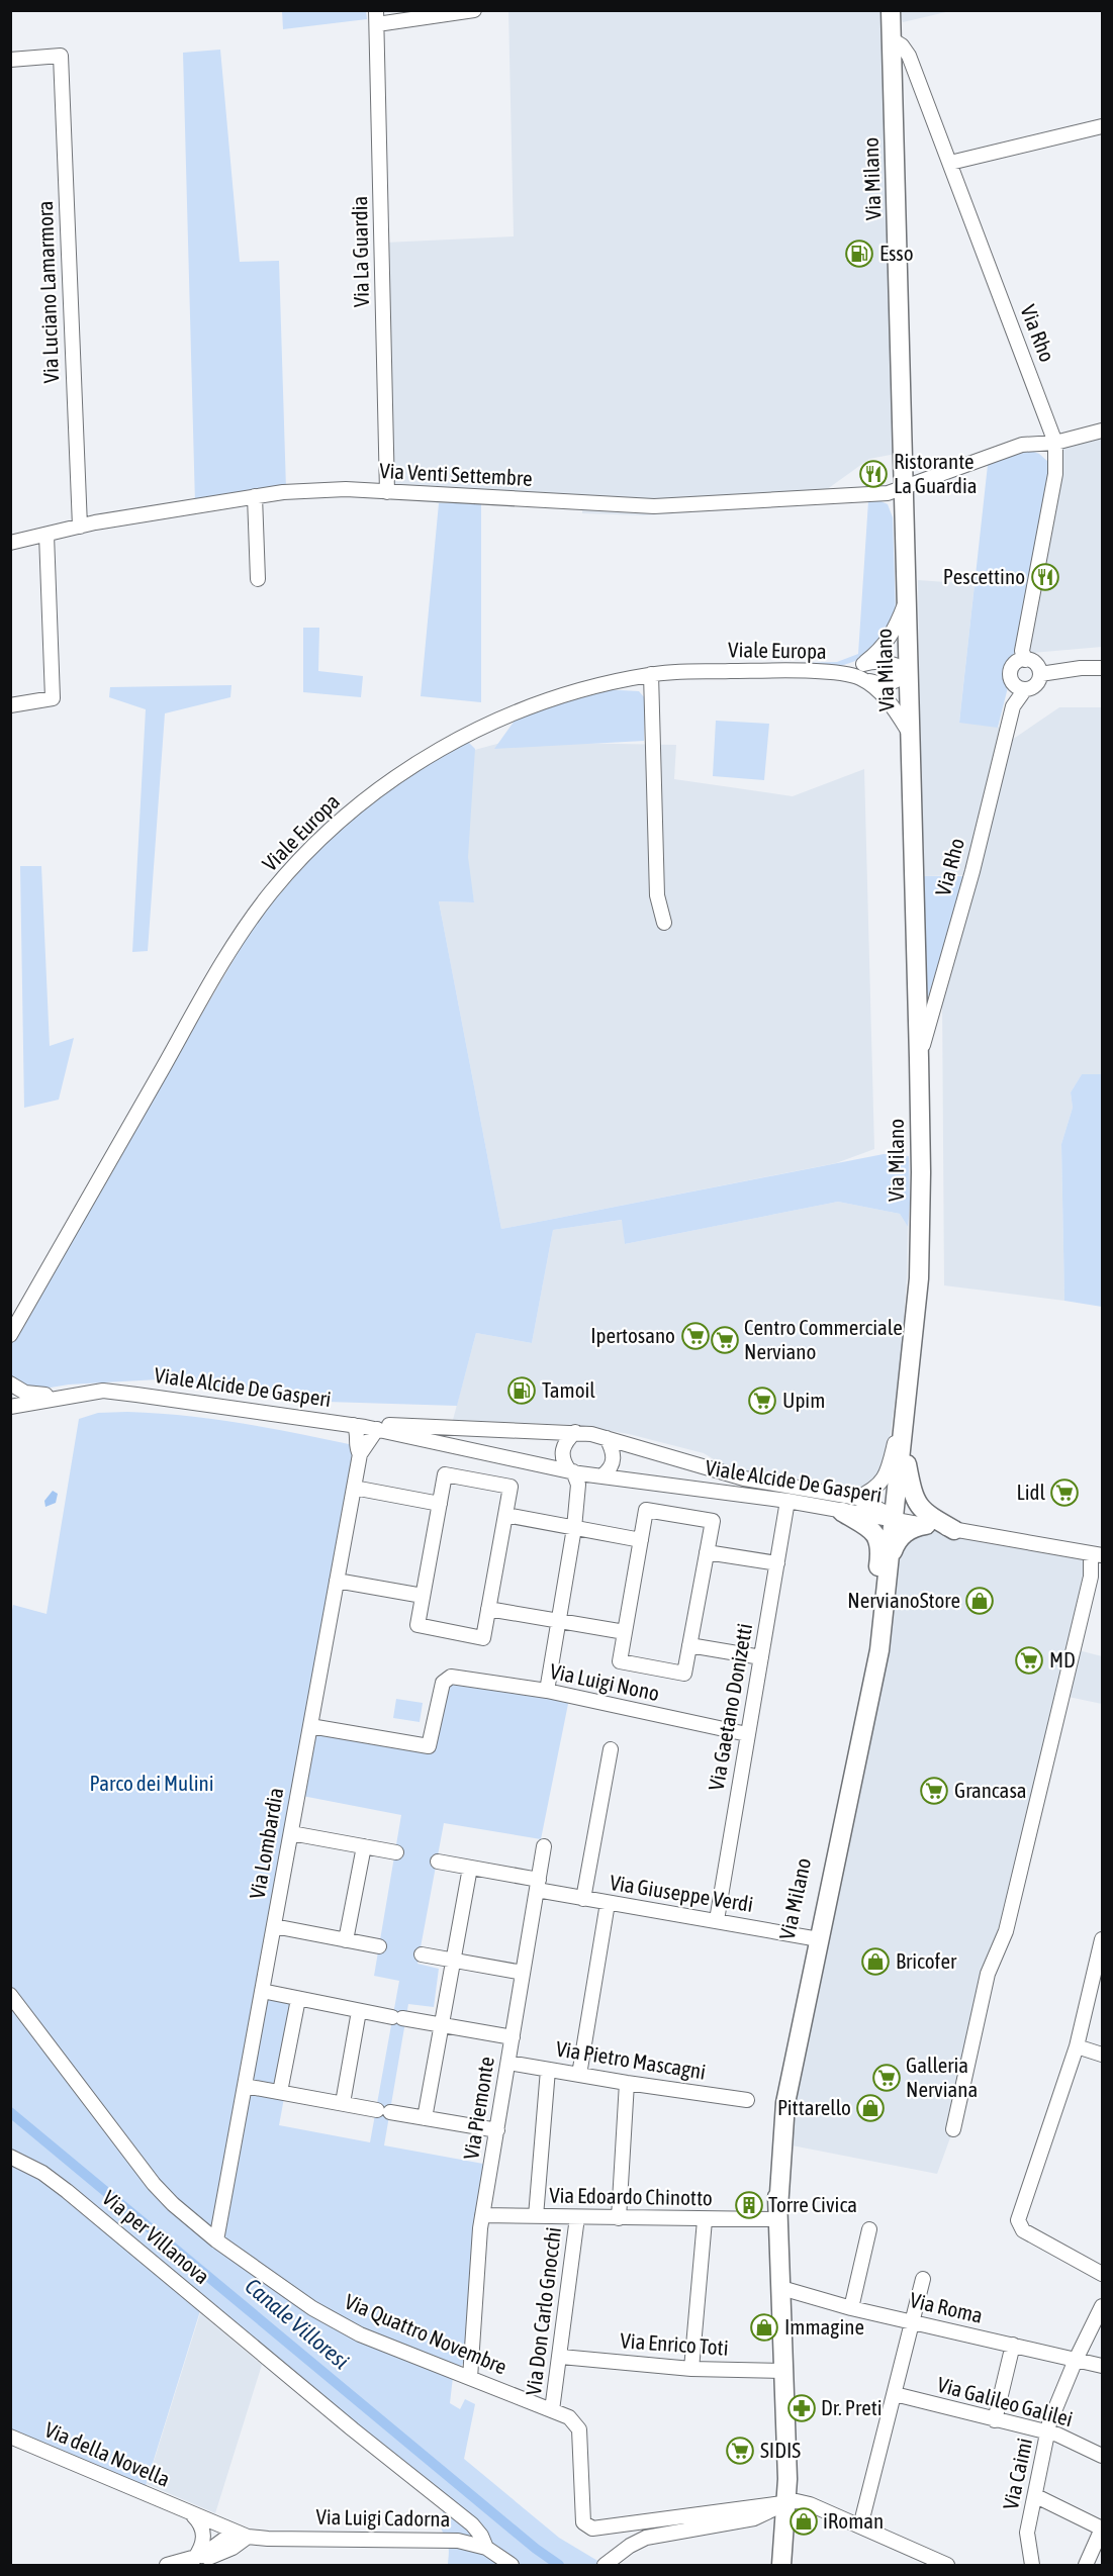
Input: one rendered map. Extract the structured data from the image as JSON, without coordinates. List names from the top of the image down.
{
  "streets": {
    "main road": ["Via Milano"],
    "street": [
      "Via La Guardia",
      "Via Luciano Lamarmora",
      "Via Rho",
      "Via Venti Settembre",
      "Viale Europa",
      "Viale Alcide De Gasperi",
      "Via Luigi Nono",
      "Via Gaetano Donizetti",
      "Via Lombardia",
      "Via Giuseppe Verdi",
      "Via Pietro Mascagni",
      "Via Piemonte",
      "Via Edoardo Chinotto",
      "Via per Villanova",
      "Via Roma",
      "Via Don Carlo Gnocchi",
      "Via Quattro Novembre",
      "Via Enrico Toti",
      "Via Galileo Galilei",
      "Via della Novella",
      "Via Caimi",
      "Via Luigi Cadorna"
    ]
  },
  "crossings": [
    ["Via Milano", "Via Rho"],
    ["Via Milano", "Via Venti Settembre"],
    ["Via Milano", "Viale Europa"],
    ["Via Milano", "Viale Alcide De Gasperi"],
    ["Via Milano", "Via Giuseppe Verdi"],
    ["Via Milano", "Via Edoardo Chinotto"],
    ["Via Milano", "Via Roma"],
    ["Via Milano", "Via Quattro Novembre"],
    ["Via Milano", "Via Enrico Toti"],
    ["Via La Guardia", "Via Venti Settembre"],
    ["Via Luciano Lamarmora", "Via Venti Settembre"],
    ["Via Rho", "Via Venti Settembre"],
    ["Viale Alcide De Gasperi", "Via Gaetano Donizetti"],
    ["Viale Alcide De Gasperi", "Via Lombardia"],
    ["Via Luigi Nono", "Via Gaetano Donizetti"],
    ["Via Luigi Nono", "Via Lombardia"],
    ["Via Gaetano Donizetti", "Via Giuseppe Verdi"],
    ["Via Lombardia", "Via Quattro Novembre"],
    ["Via Giuseppe Verdi", "Via Piemonte"],
    ["Via Pietro Mascagni", "Via Piemonte"],
    ["Via Piemonte", "Via Edoardo Chinotto"],
    ["Via Piemonte", "Via Quattro Novembre"],
    ["Via Edoardo Chinotto", "Via Don Carlo Gnocchi"],
    ["Via per Villanova", "Via Luigi Cadorna"],
    ["Via Roma", "Via Caimi"],
    ["Via Don Carlo Gnocchi", "Via Quattro Novembre"],
    ["Via Don Carlo Gnocchi", "Via Enrico Toti"],
    ["Via Galileo Galilei", "Via Caimi"],
    ["Via della Novella", "Via Luigi Cadorna"]
  ],
  "water": ["Canale Villoresi"],
  "parks": ["Parco dei Mulini"],
  "places": {
    "fuel station": ["Esso", "Tamoil"],
    "restaurant": ["Ristorante La Guardia", "Pescettino"],
    "supermarket": [
      "Ipertosano",
      "Centro Commerciale Nerviano",
      "Upim",
      "Lidl",
      "MD",
      "Grancasa",
      "Galleria Nerviana",
      "SIDIS"
    ],
    "shop": [
      "NervianoStore",
      "Bricofer",
      "Pittarello",
      "Immagine",
      "iRoman"
    ],
    "building": ["Torre Civica"],
    "pharmacy": ["Dr. Preti"]
  }
}
